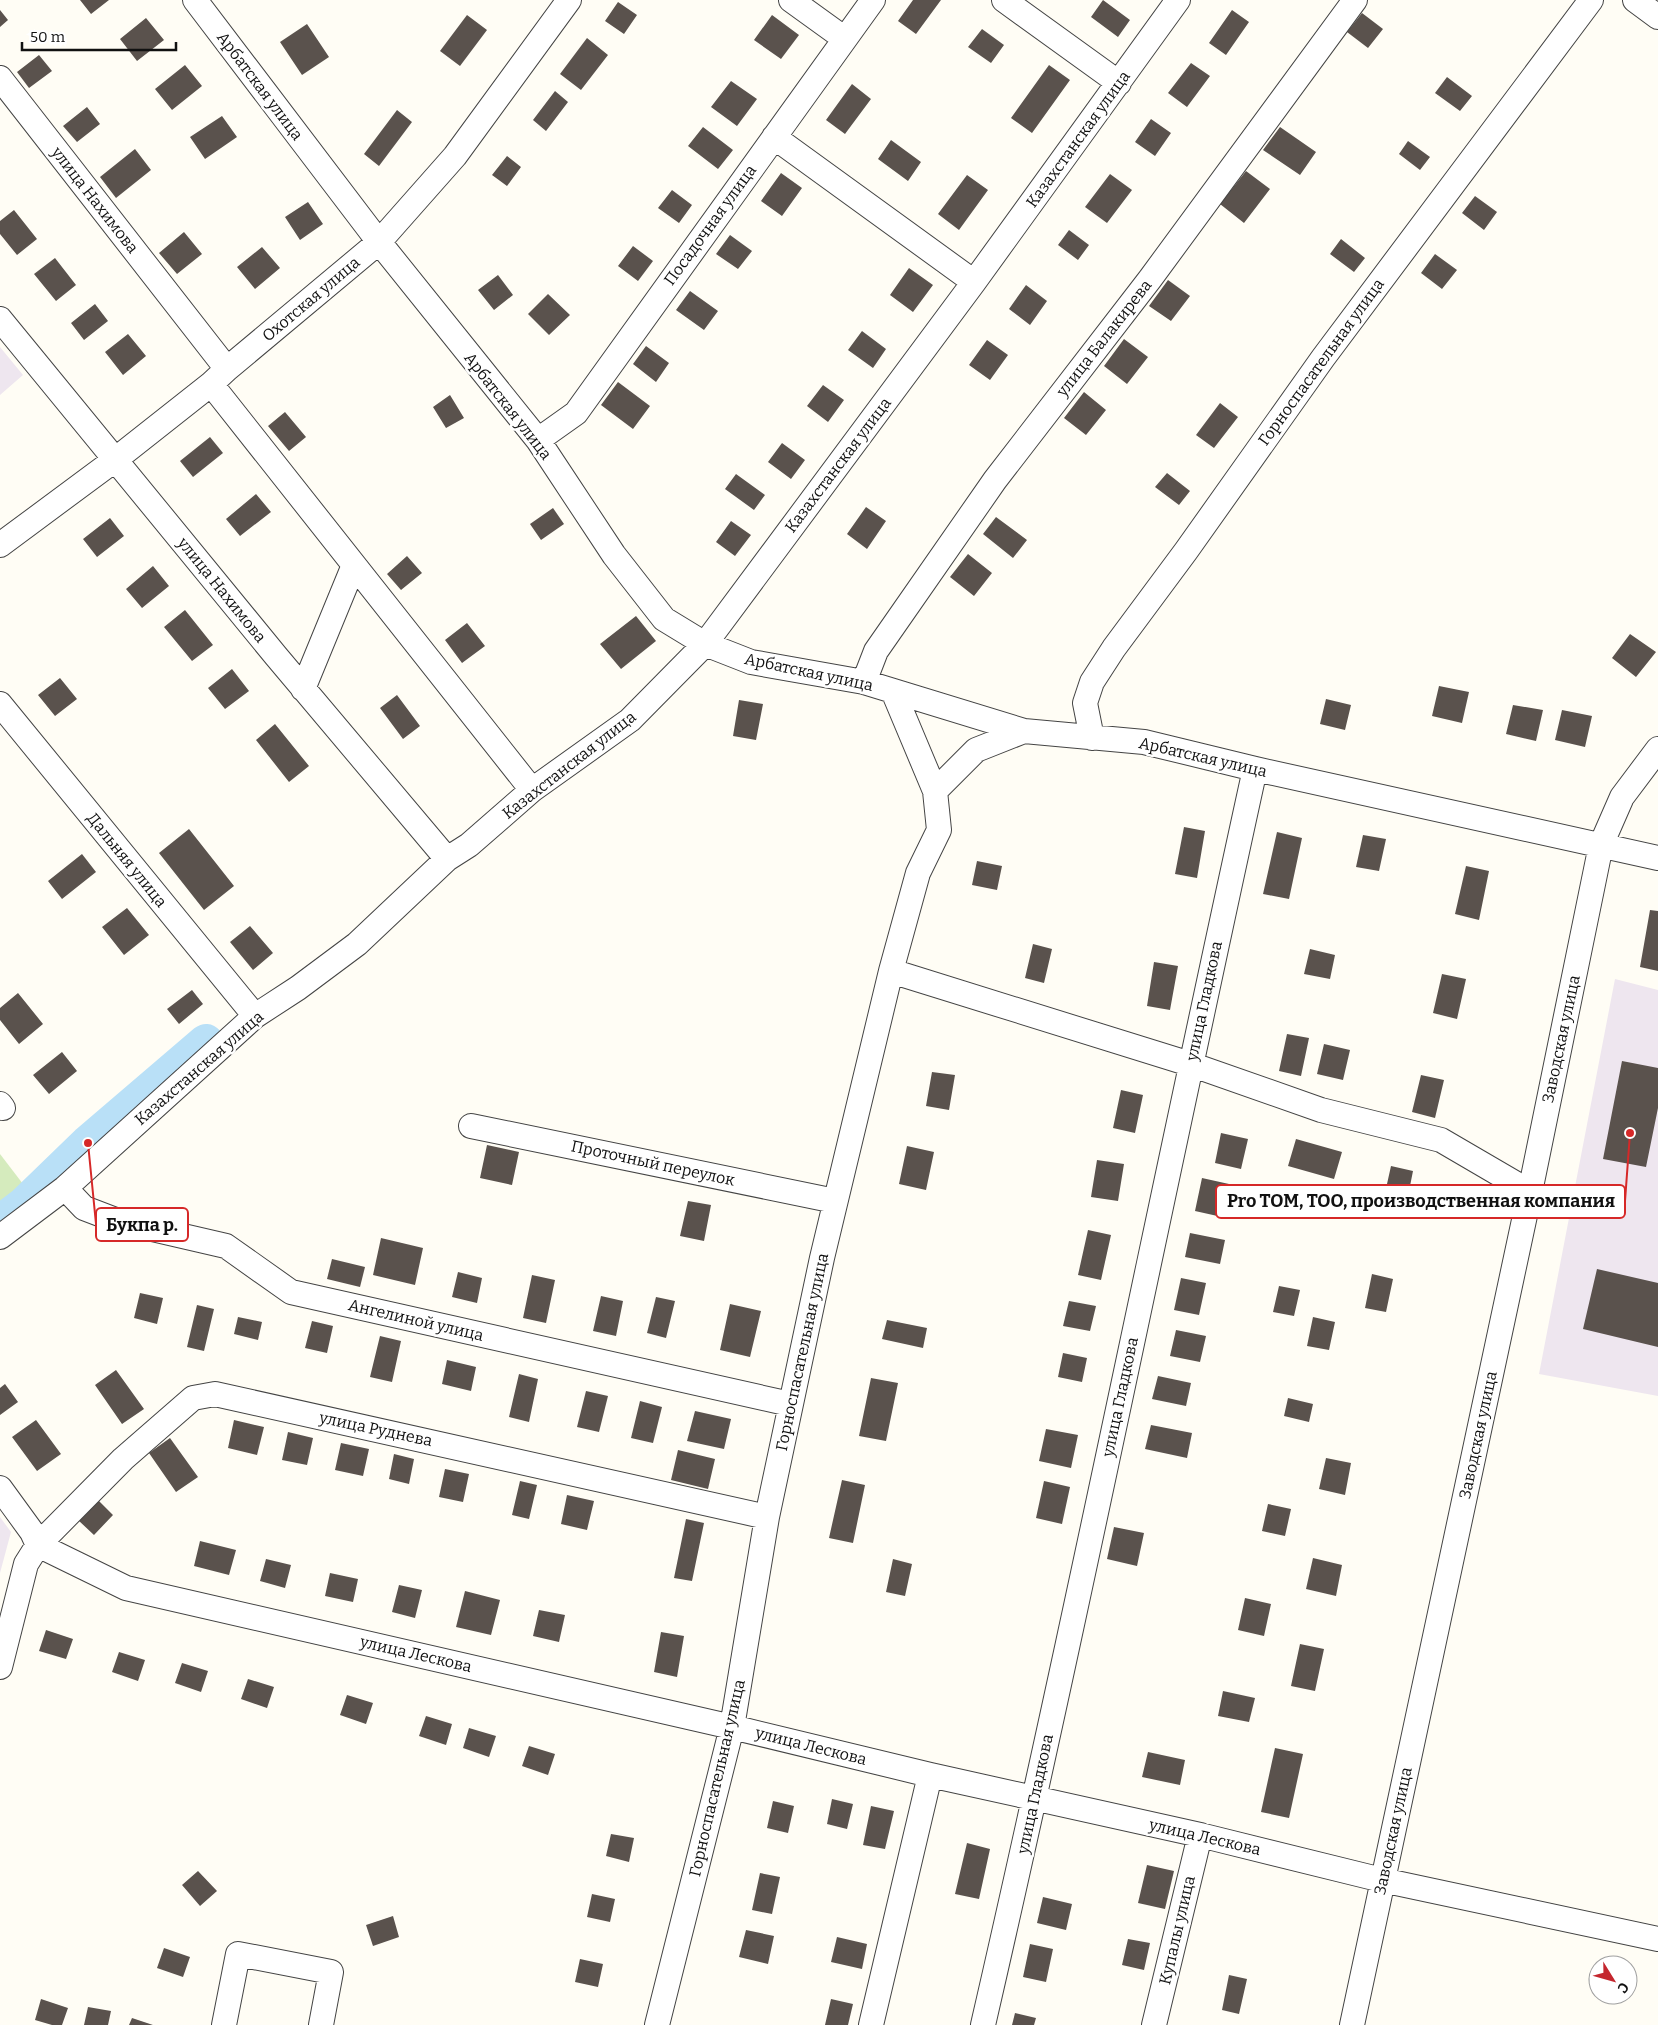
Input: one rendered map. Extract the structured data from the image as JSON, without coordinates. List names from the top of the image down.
{
  "streets": {
    "street": [
      "Арбатская улица",
      "Казахстанская улица",
      "улица Нахимова",
      "Посадочная улица",
      "Охотская улица",
      "улица Балакирева",
      "Горноспасательная улица",
      "Дальняя улица",
      "улица Гладкова",
      "Заводская улица",
      "Проточный переулок",
      "Ангелиной улица",
      "улица Руднева",
      "улица Лескова",
      "Купалы улица"
    ]
  },
  "crossings": [
    ["Арбатская улица", "Казахстанская улица"],
    ["Арбатская улица", "Посадочная улица"],
    ["Арбатская улица", "Охотская улица"],
    ["Арбатская улица", "улица Балакирева"],
    ["Арбатская улица", "Горноспасательная улица"],
    ["Арбатская улица", "улица Гладкова"],
    ["Арбатская улица", "Заводская улица"],
    ["Казахстанская улица", "улица Нахимова"],
    ["Казахстанская улица", "Дальняя улица"],
    ["Казахстанская улица", "Ангелиной улица"],
    ["улица Нахимова", "Охотская улица"],
    ["Горноспасательная улица", "Проточный переулок"],
    ["Горноспасательная улица", "Ангелиной улица"],
    ["Горноспасательная улица", "улица Руднева"],
    ["Горноспасательная улица", "улица Лескова"],
    ["улица Гладкова", "улица Лескова"],
    ["Заводская улица", "улица Лескова"],
    ["улица Руднева", "улица Лескова"],
    ["улица Лескова", "Купалы улица"]
  ],
  "places": ["Pro TOM, ТОО, производственная компания", "Букпа р."],
  "scale_bar": "50 m",
  "north": "bottom right"
}
